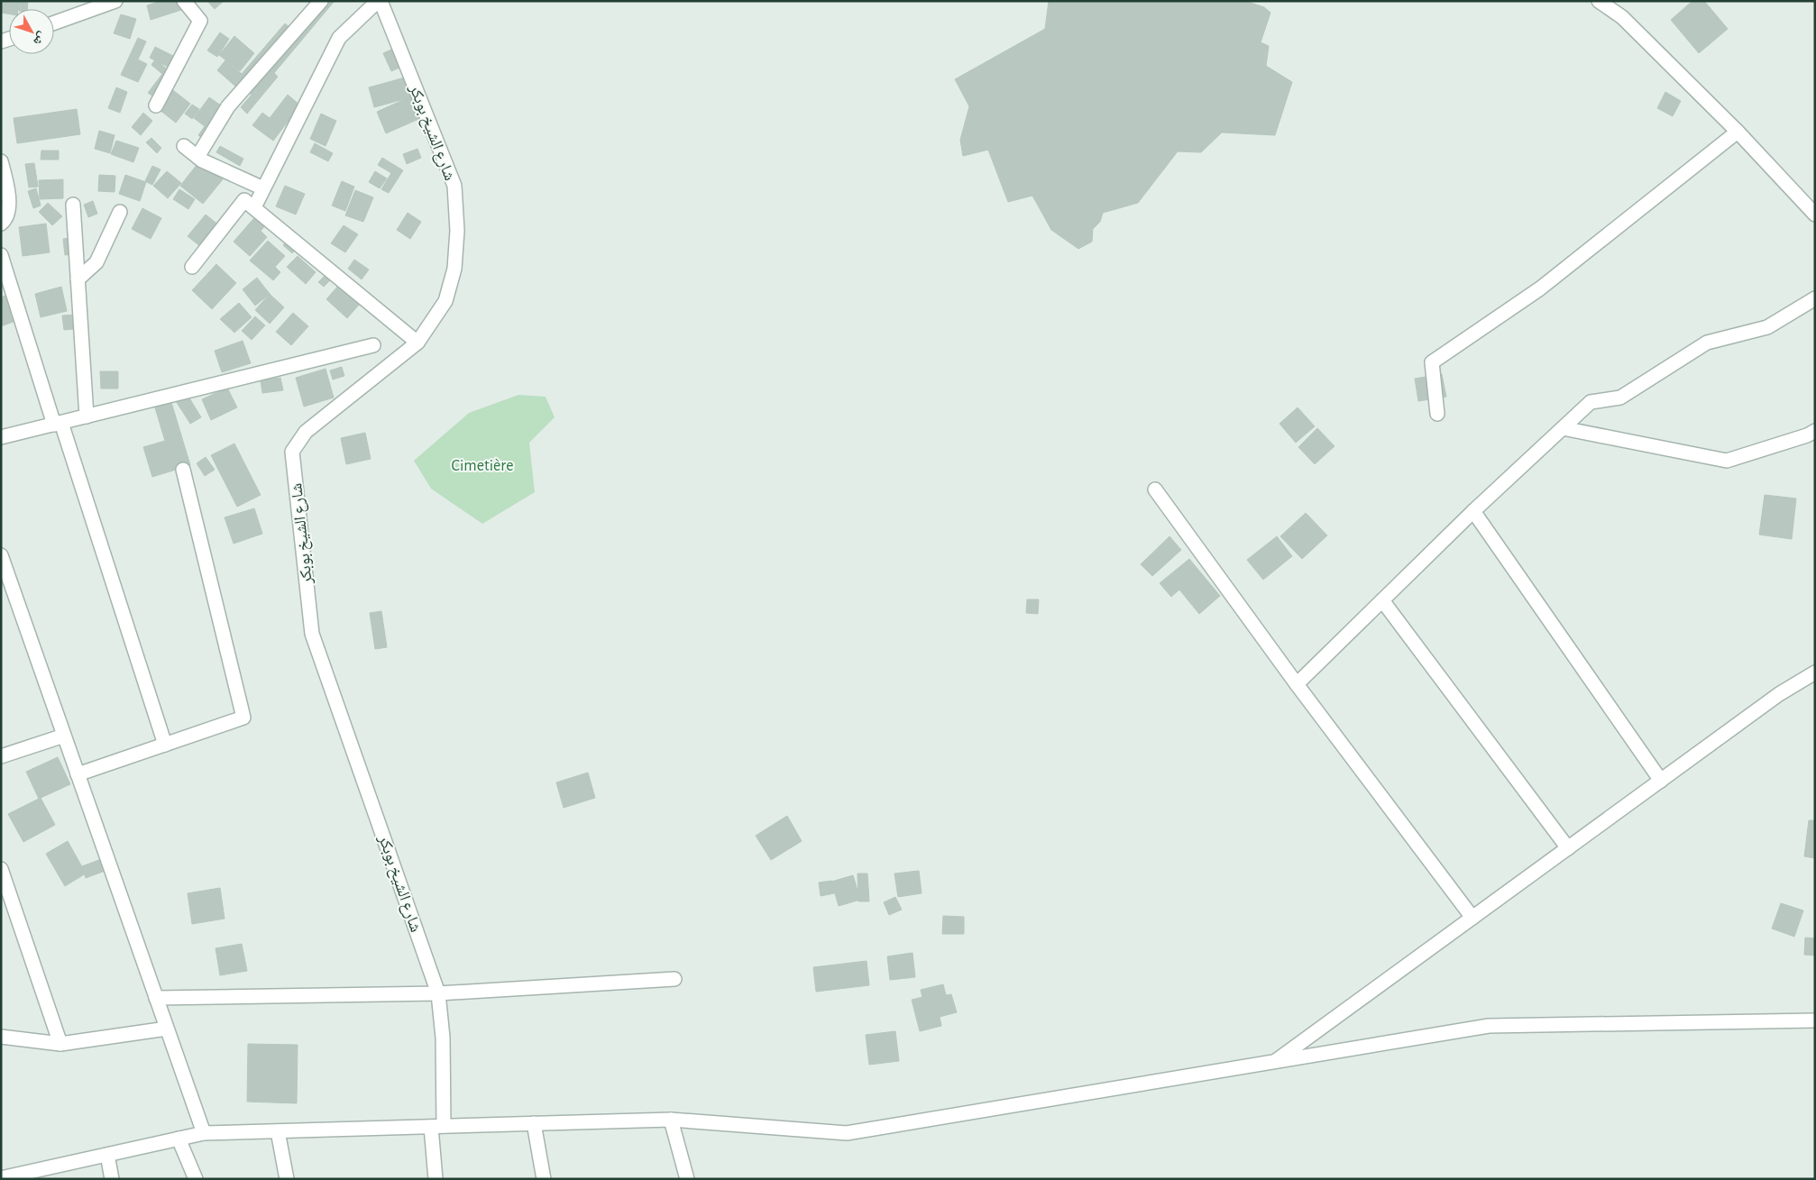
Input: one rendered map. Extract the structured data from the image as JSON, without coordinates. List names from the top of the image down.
{
  "streets": {
    "street": ["شارع الشيخ بوبكر"]
  },
  "parks": ["Cimetière"],
  "north": "bottom right"
}
